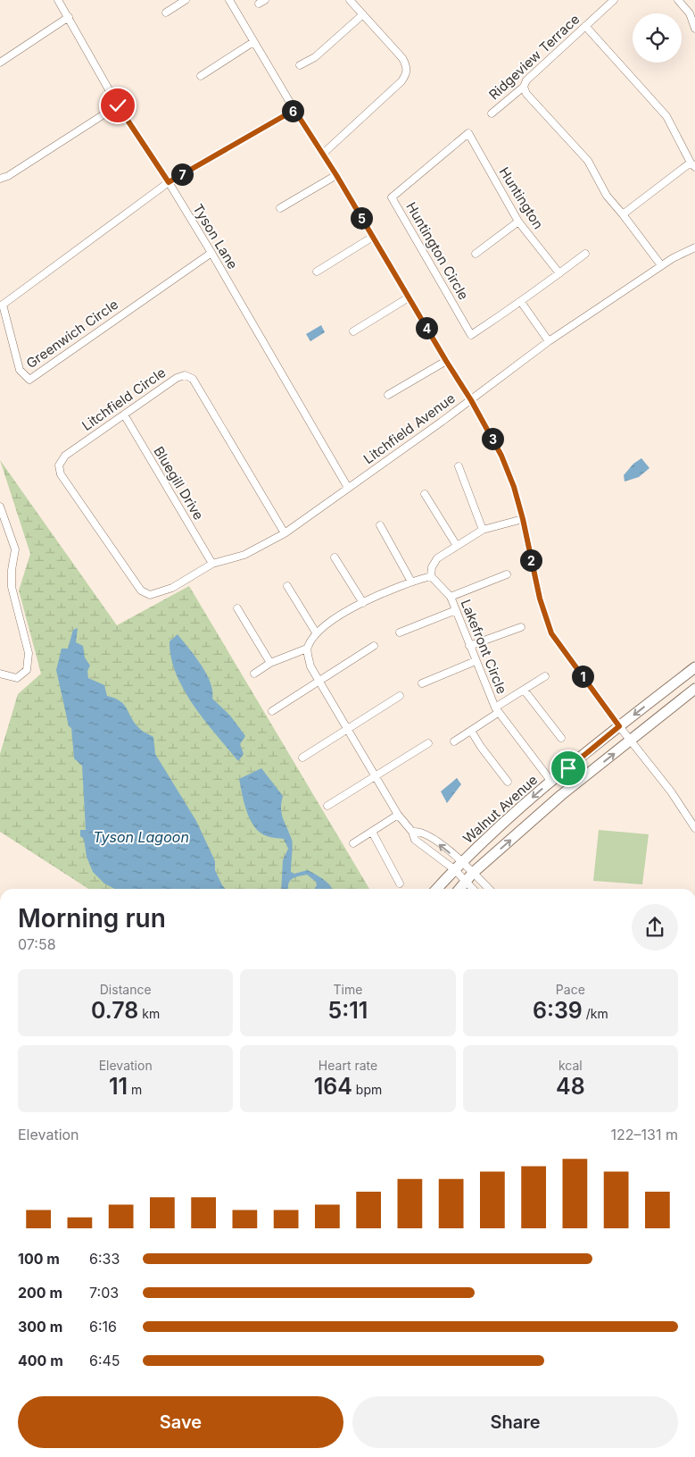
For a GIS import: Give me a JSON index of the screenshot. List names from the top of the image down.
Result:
{
  "streets": {
    "main road": ["Walnut Avenue"],
    "street": [
      "Ridgeview Terrace",
      "Huntington",
      "Tyson Lane",
      "Huntington Circle",
      "Greenwich Circle",
      "Litchfield Circle",
      "Litchfield Avenue",
      "Bluegill Drive",
      "Lakefront Circle"
    ]
  },
  "crossings": [
    ["Huntington", "Huntington Circle"],
    ["Tyson Lane", "Greenwich Circle"],
    ["Tyson Lane", "Litchfield Avenue"],
    ["Litchfield Circle", "Litchfield Avenue"],
    ["Litchfield Circle", "Bluegill Drive"],
    ["Litchfield Avenue", "Bluegill Drive"],
    ["Lakefront Circle", "Walnut Avenue"]
  ],
  "water": ["Tyson Lagoon"],
  "page": {
    "pins": [
      "6",
      "7",
      "5",
      "4",
      "3",
      "2",
      "1"
    ],
    "heading": ["Morning run", "07:58"],
    "stats": [
      ["Distance", "0.78 km"],
      ["Time", "5:11"],
      ["Pace", "6:39 /km"],
      ["Elevation", "11 m"],
      ["Heart rate", "164 bpm"],
      ["kcal", "48"]
    ],
    "chart": ["Elevation", "122–131 m"],
    "list": [
      {
        "name": "100 m",
        "note": "6:33"
      },
      {
        "name": "200 m",
        "note": "7:03"
      },
      {
        "name": "300 m",
        "note": "6:16"
      },
      {
        "name": "400 m",
        "note": "6:45"
      }
    ],
    "buttons": ["Save", "Share"]
  }
}
